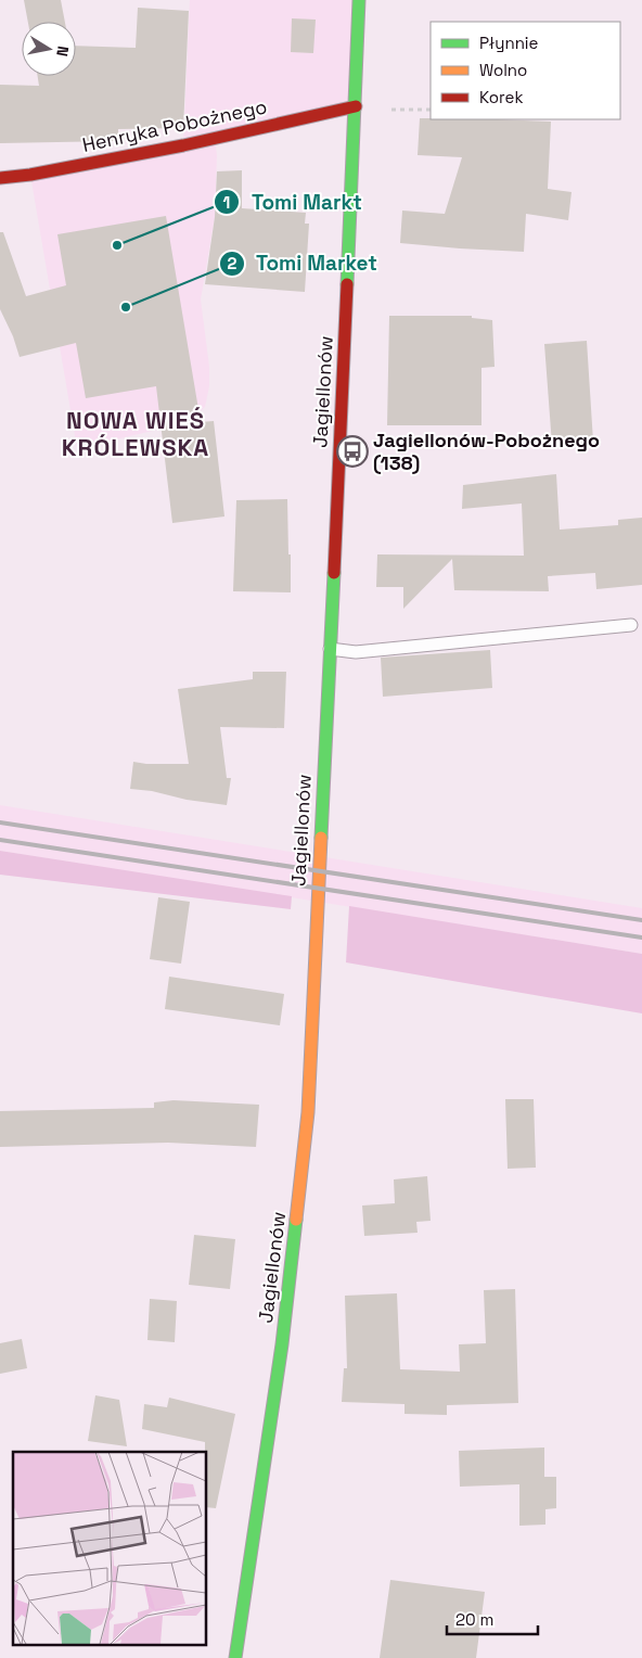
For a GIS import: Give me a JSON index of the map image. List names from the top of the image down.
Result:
{
  "streets": {
    "street": ["Henryka Pobożnego", "Jagiellonów"]
  },
  "crossings": [
    ["Henryka Pobożnego", "Jagiellonów"]
  ],
  "districts": ["NOWA WIEŚ KRÓLEWSKA"],
  "places": {
    "other": ["Tomi Markt", "Tomi Market"],
    "bus stop": ["Jagiellonów-Pobożnego (138)"]
  },
  "legend": ["Płynnie", "Wolno", "Korek"],
  "scale_bar": "20 m",
  "north": "right"
}
